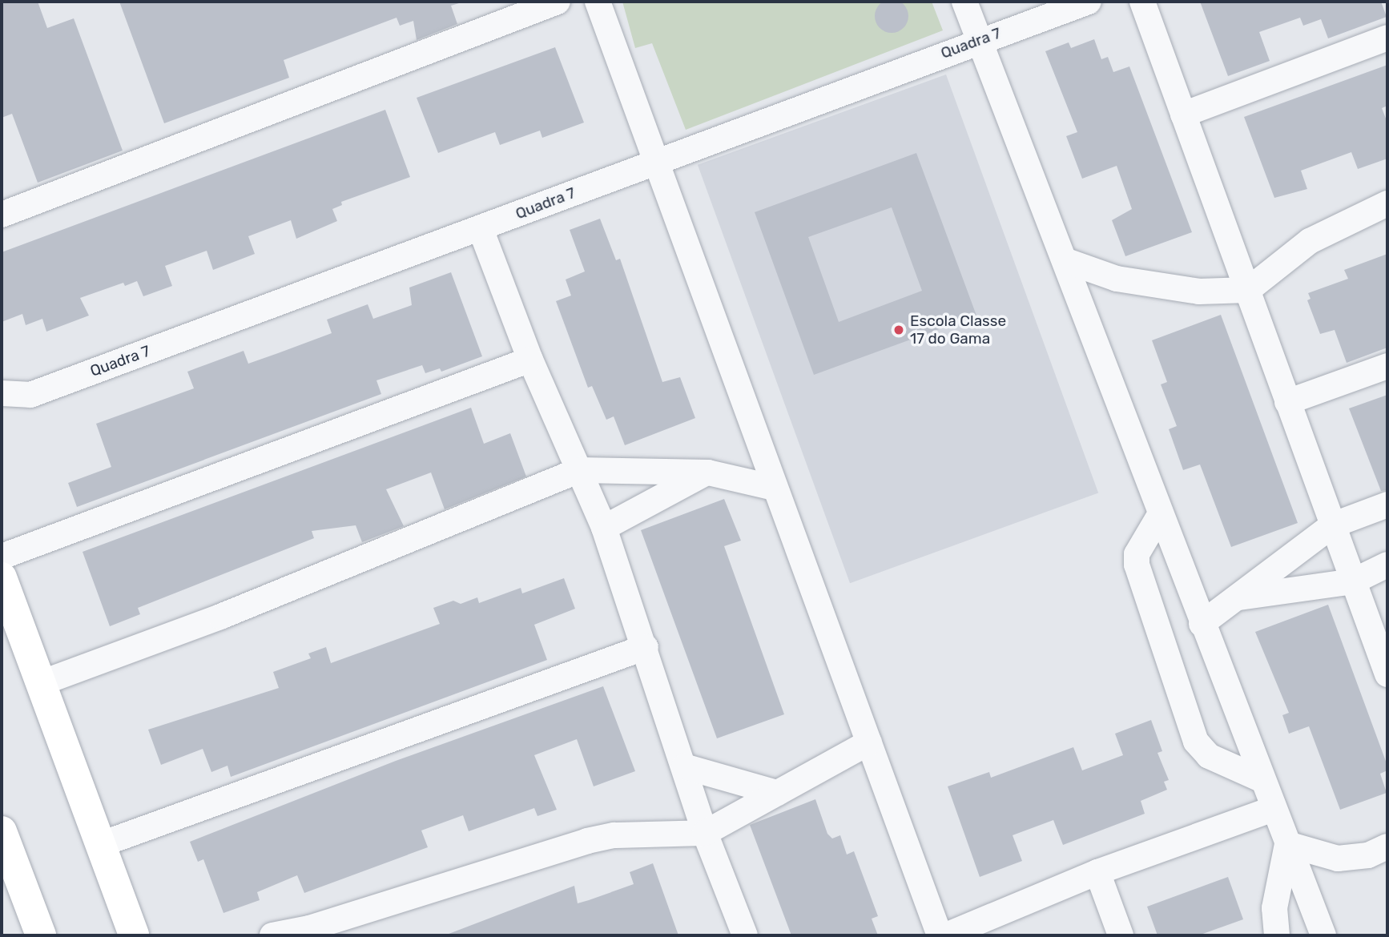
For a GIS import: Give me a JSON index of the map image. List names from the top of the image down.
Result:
{
  "streets": {
    "street": ["Quadra 7"]
  },
  "places": ["Escola Classe 17 do Gama"]
}
